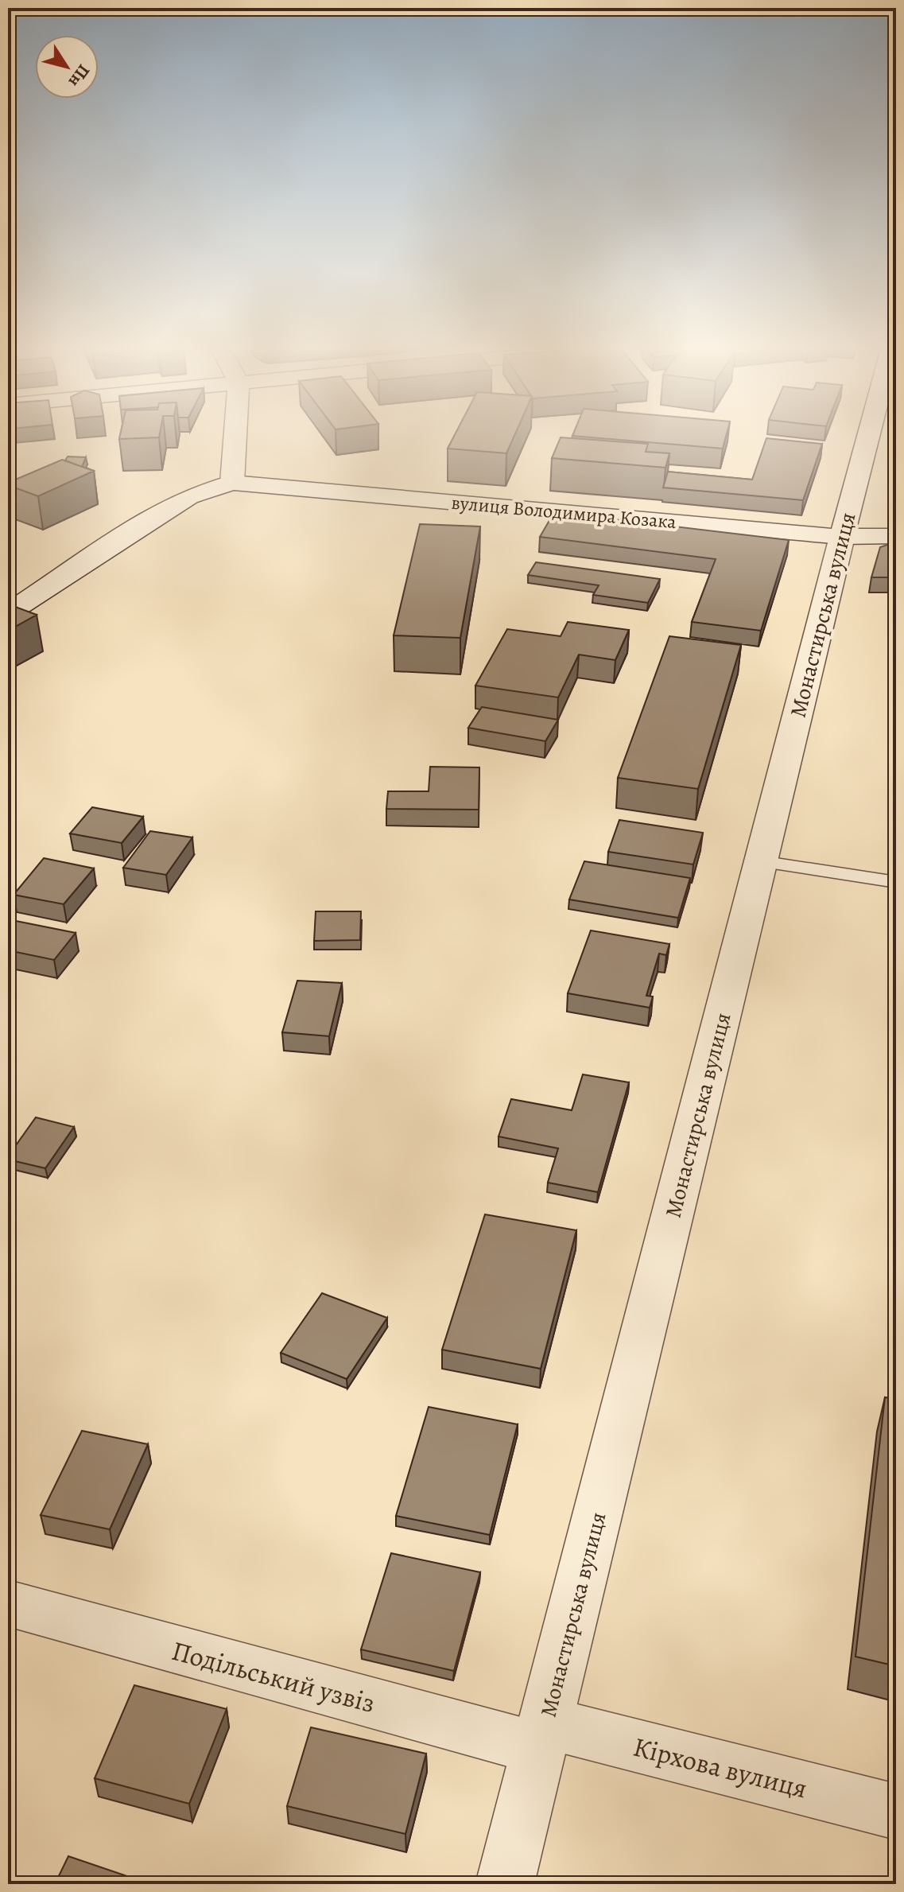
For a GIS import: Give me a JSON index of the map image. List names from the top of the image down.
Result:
{
  "streets": {
    "street": [
      "вулиця Володимира Козака",
      "Монастирська вулиця",
      "Подільський узвіз",
      "Кірхова вулиця"
    ]
  },
  "crossings": [
    ["вулиця Володимира Козака", "Монастирська вулиця"],
    ["Монастирська вулиця", "Подільський узвіз"],
    ["Монастирська вулиця", "Кірхова вулиця"],
    ["Подільський узвіз", "Кірхова вулиця"]
  ],
  "north": "bottom right"
}
